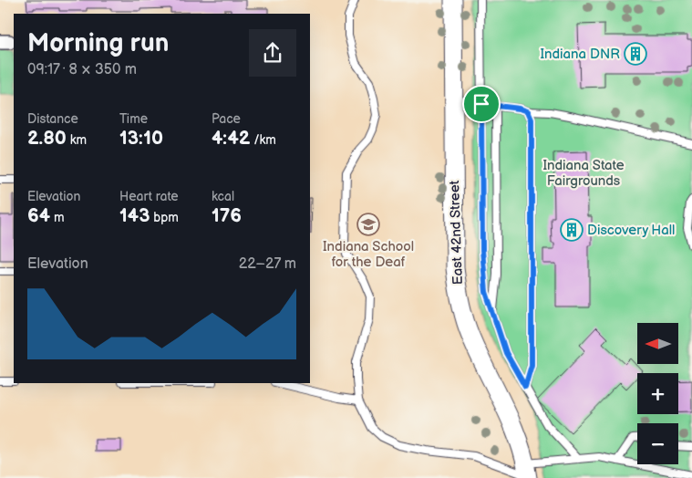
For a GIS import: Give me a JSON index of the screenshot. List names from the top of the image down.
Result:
{
  "streets": {
    "street": ["East 42nd Street"]
  },
  "parks": ["Indiana State Fairgrounds"],
  "places": {
    "building": ["Indiana DNR", "Discovery Hall"],
    "school or university": ["Indiana School for the Deaf"]
  },
  "north": "left",
  "page": {
    "heading": ["Morning run", "09:17 · 8 × 350 m"],
    "stats": [
      ["Distance", "2.80 km"],
      ["Time", "13:10"],
      ["Pace", "4:42 /km"],
      ["Elevation", "64 m"],
      ["Heart rate", "143 bpm"],
      ["kcal", "176"]
    ],
    "chart": ["Elevation", "22–27 m"],
    "map_buttons": ["+", "−"]
  }
}
